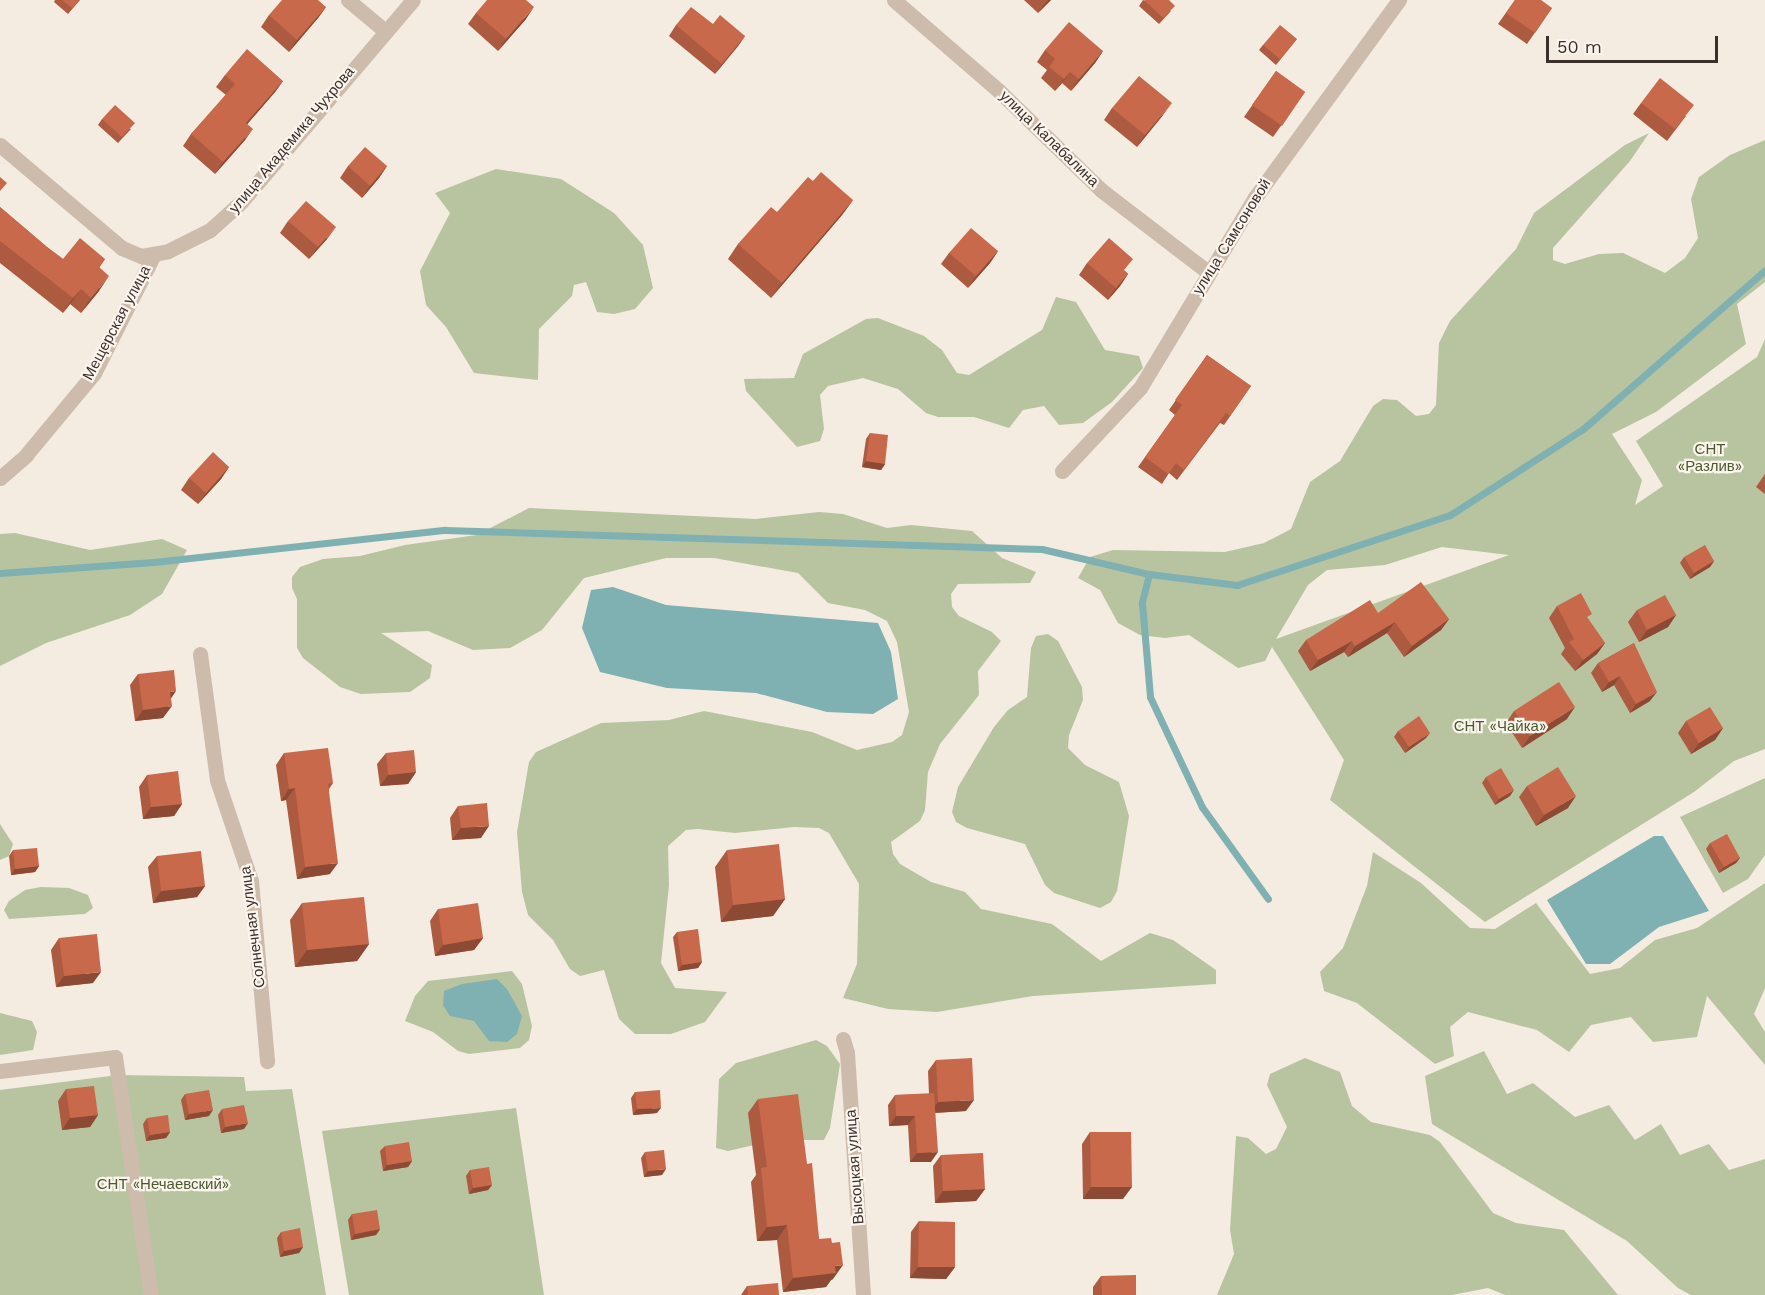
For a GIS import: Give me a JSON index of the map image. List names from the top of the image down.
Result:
{
  "streets": {
    "street": [
      "улица Калабалина",
      "улица Академика Чухрова",
      "улица Самсоновой",
      "Мещерская улица",
      "Солнечная улица",
      "Высоцкая улица"
    ]
  },
  "crossings": [
    ["улица Калабалина", "улица Самсоновой"],
    ["улица Академика Чухрова", "Мещерская улица"]
  ],
  "parks": ["СНТ «Разлив»", "СНТ «Чайка»", "СНТ «Нечаевский»"],
  "scale_bar": "50 m"
}
